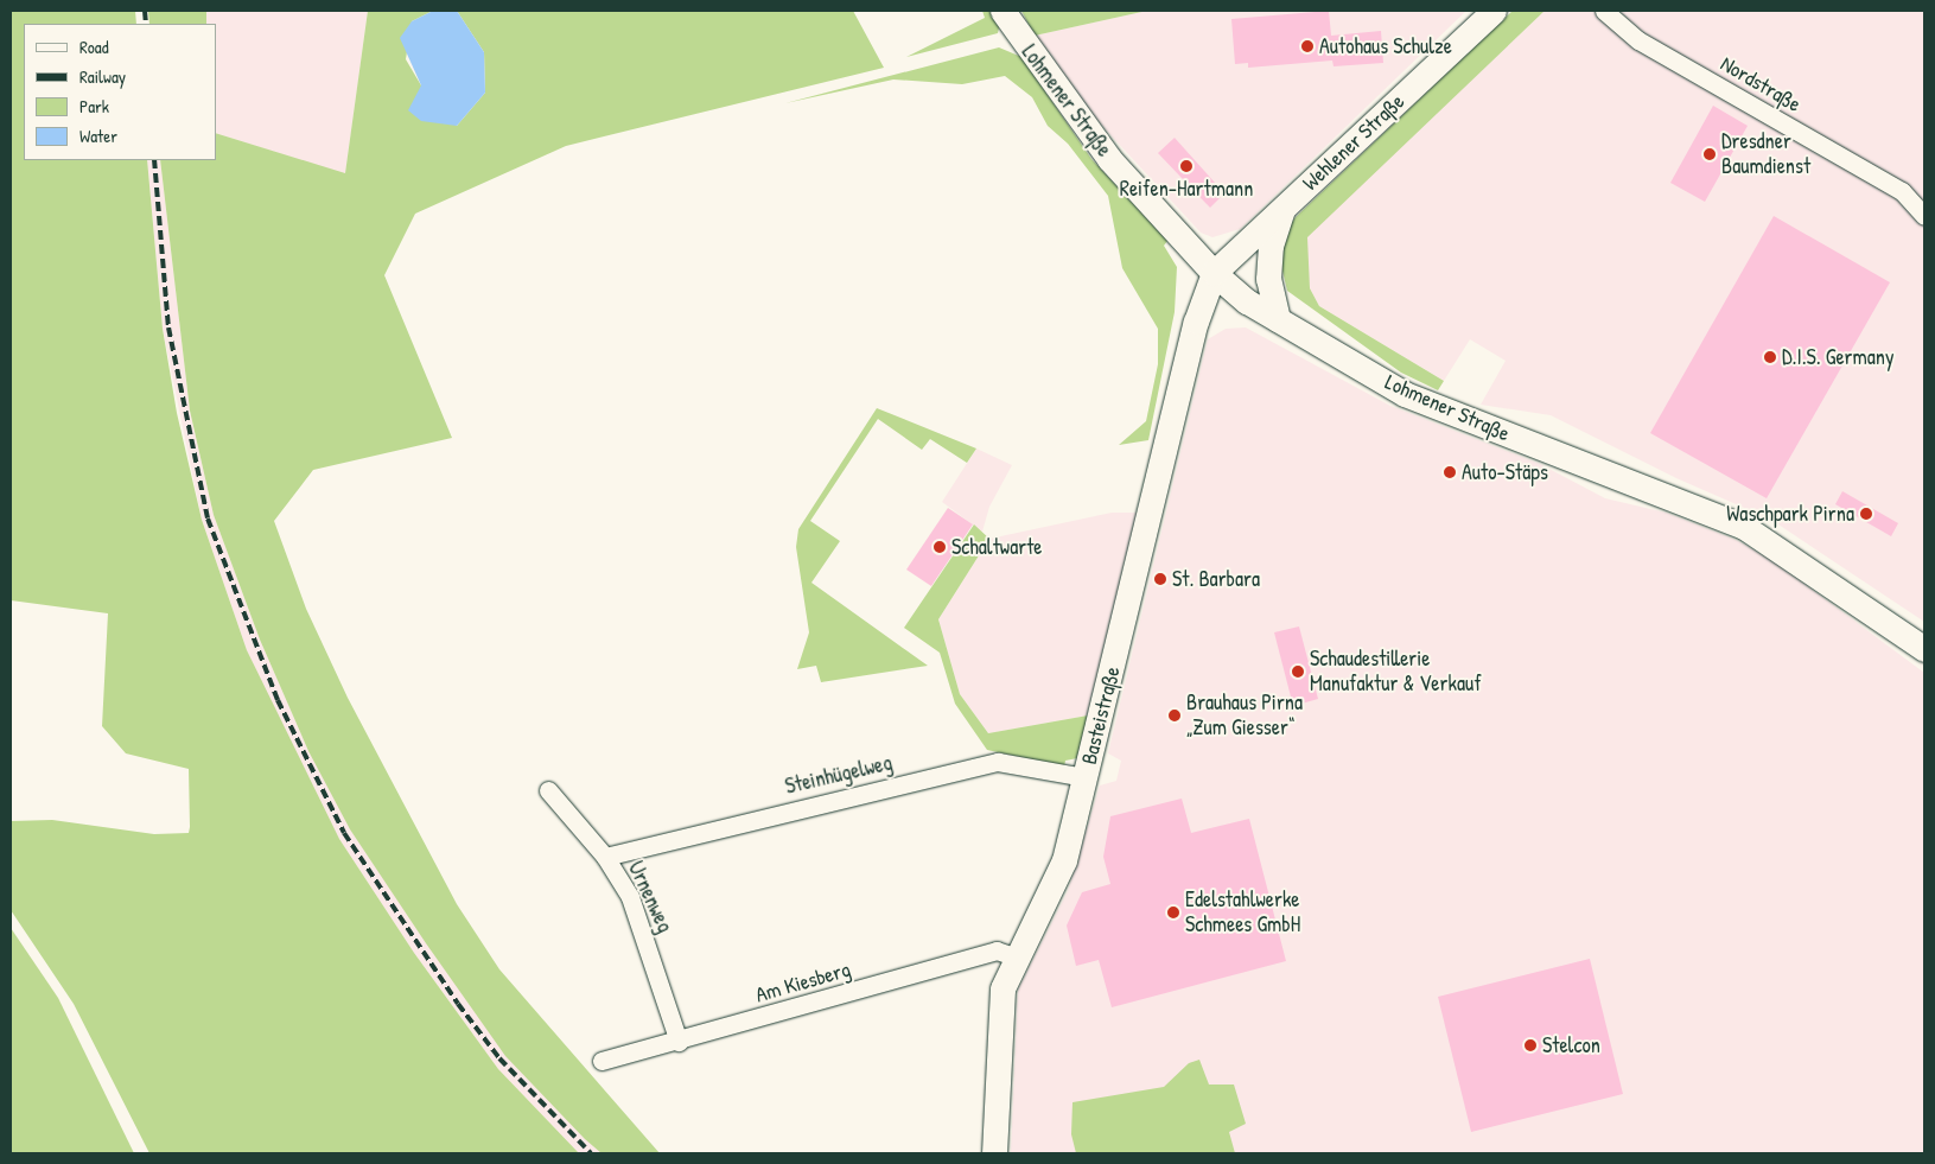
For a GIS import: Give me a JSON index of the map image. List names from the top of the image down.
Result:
{
  "streets": {
    "main road": ["Lohmener Straße", "Wehlener Straße", "Basteistraße"],
    "street": [
      "Nordstraße",
      "Steinhügelweg",
      "Urnenweg",
      "Am Kiesberg"
    ]
  },
  "crossings": [
    ["Lohmener Straße", "Wehlener Straße"],
    ["Lohmener Straße", "Basteistraße"],
    ["Wehlener Straße", "Basteistraße"],
    ["Basteistraße", "Steinhügelweg"],
    ["Basteistraße", "Am Kiesberg"],
    ["Steinhügelweg", "Urnenweg"],
    ["Urnenweg", "Am Kiesberg"]
  ],
  "places": [
    "Autohaus Schulze",
    "Dresdner Baumdienst",
    "Reifen-Hartmann",
    "D.I.S. Germany",
    "Auto-Stäps",
    "Waschpark Pirna",
    "Schaltwarte",
    "St. Barbara",
    "Schaudestillerie Manufaktur & Verkauf",
    "Brauhaus Pirna „Zum Giesser“",
    "Edelstahlwerke Schmees GmbH",
    "Stelcon"
  ],
  "legend": [
    "Road",
    "Railway",
    "Park",
    "Water"
  ]
}
